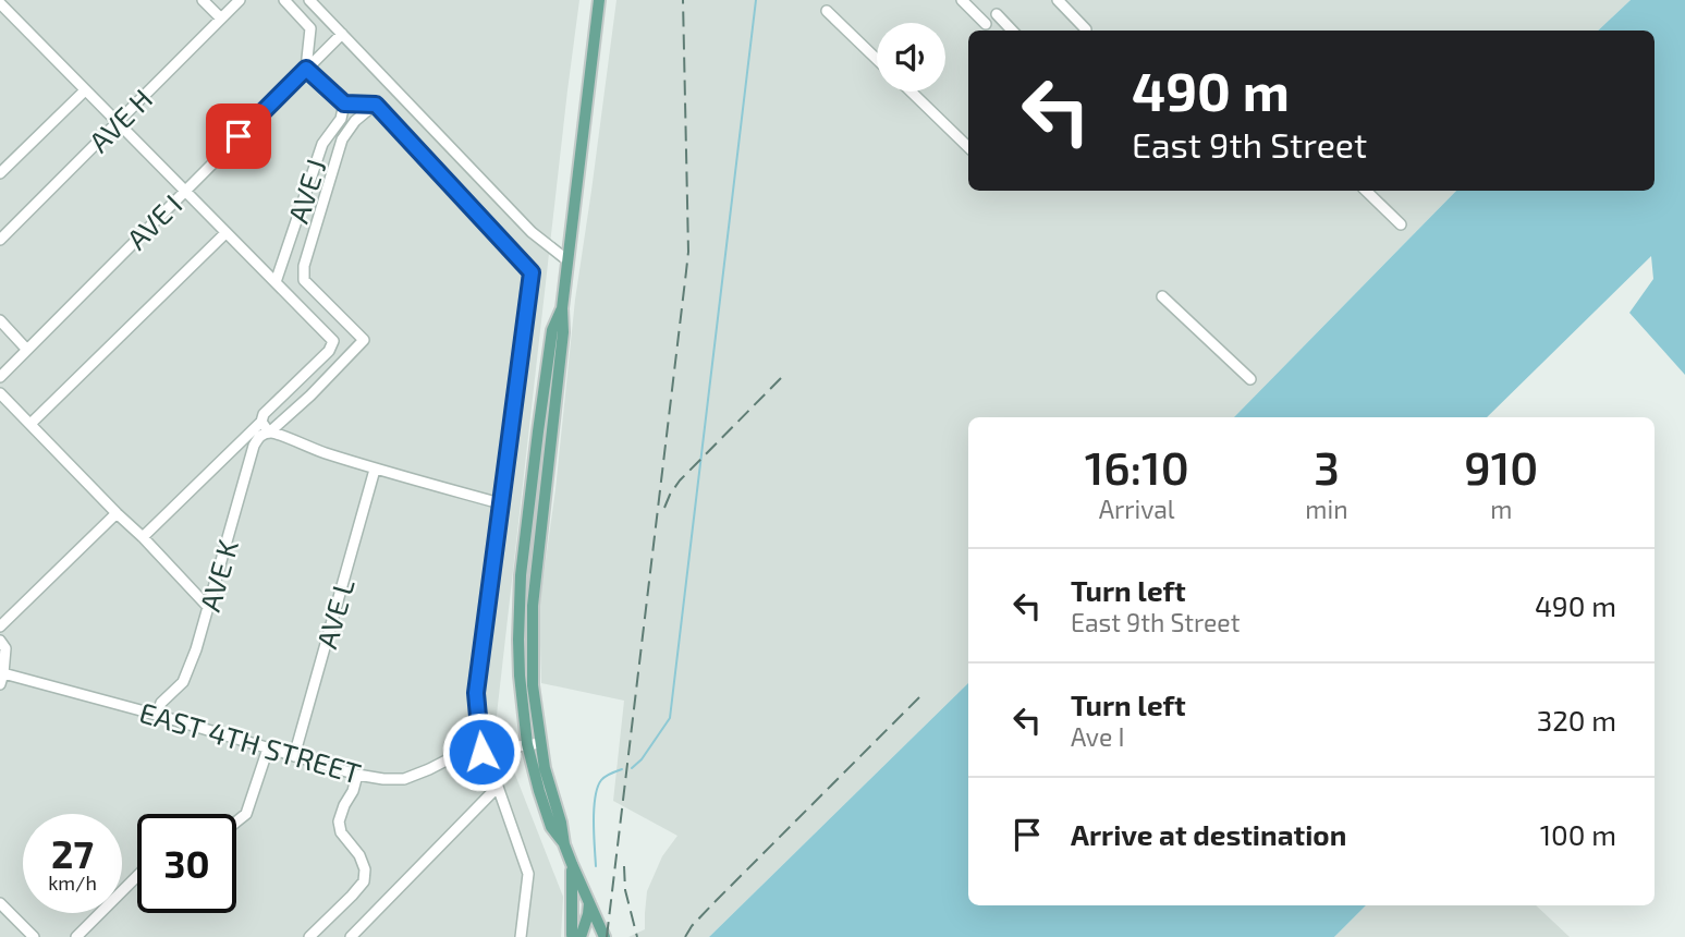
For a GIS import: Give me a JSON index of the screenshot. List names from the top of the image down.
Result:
{
  "streets": {
    "street": [
      "AVE H",
      "AVE J",
      "AVE I",
      "AVE K",
      "AVE L",
      "EAST 4TH STREET"
    ]
  },
  "crossings": [
    ["AVE K", "EAST 4TH STREET"],
    ["AVE L", "EAST 4TH STREET"]
  ],
  "page": {
    "turn": ["490 m", "East 9th Street"],
    "eta": [
      "16:10",
      "Arrival",
      "3",
      "min",
      "910",
      "m"
    ],
    "list": [
      {
        "name": "Turn left",
        "note": "East 9th Street",
        "value": "490 m"
      },
      {
        "name": "Turn left",
        "note": "Ave I",
        "value": "320 m"
      },
      {
        "name": "Arrive at destination",
        "value": "100 m"
      }
    ],
    "speed": "27 km/h",
    "limit": "30"
  }
}
